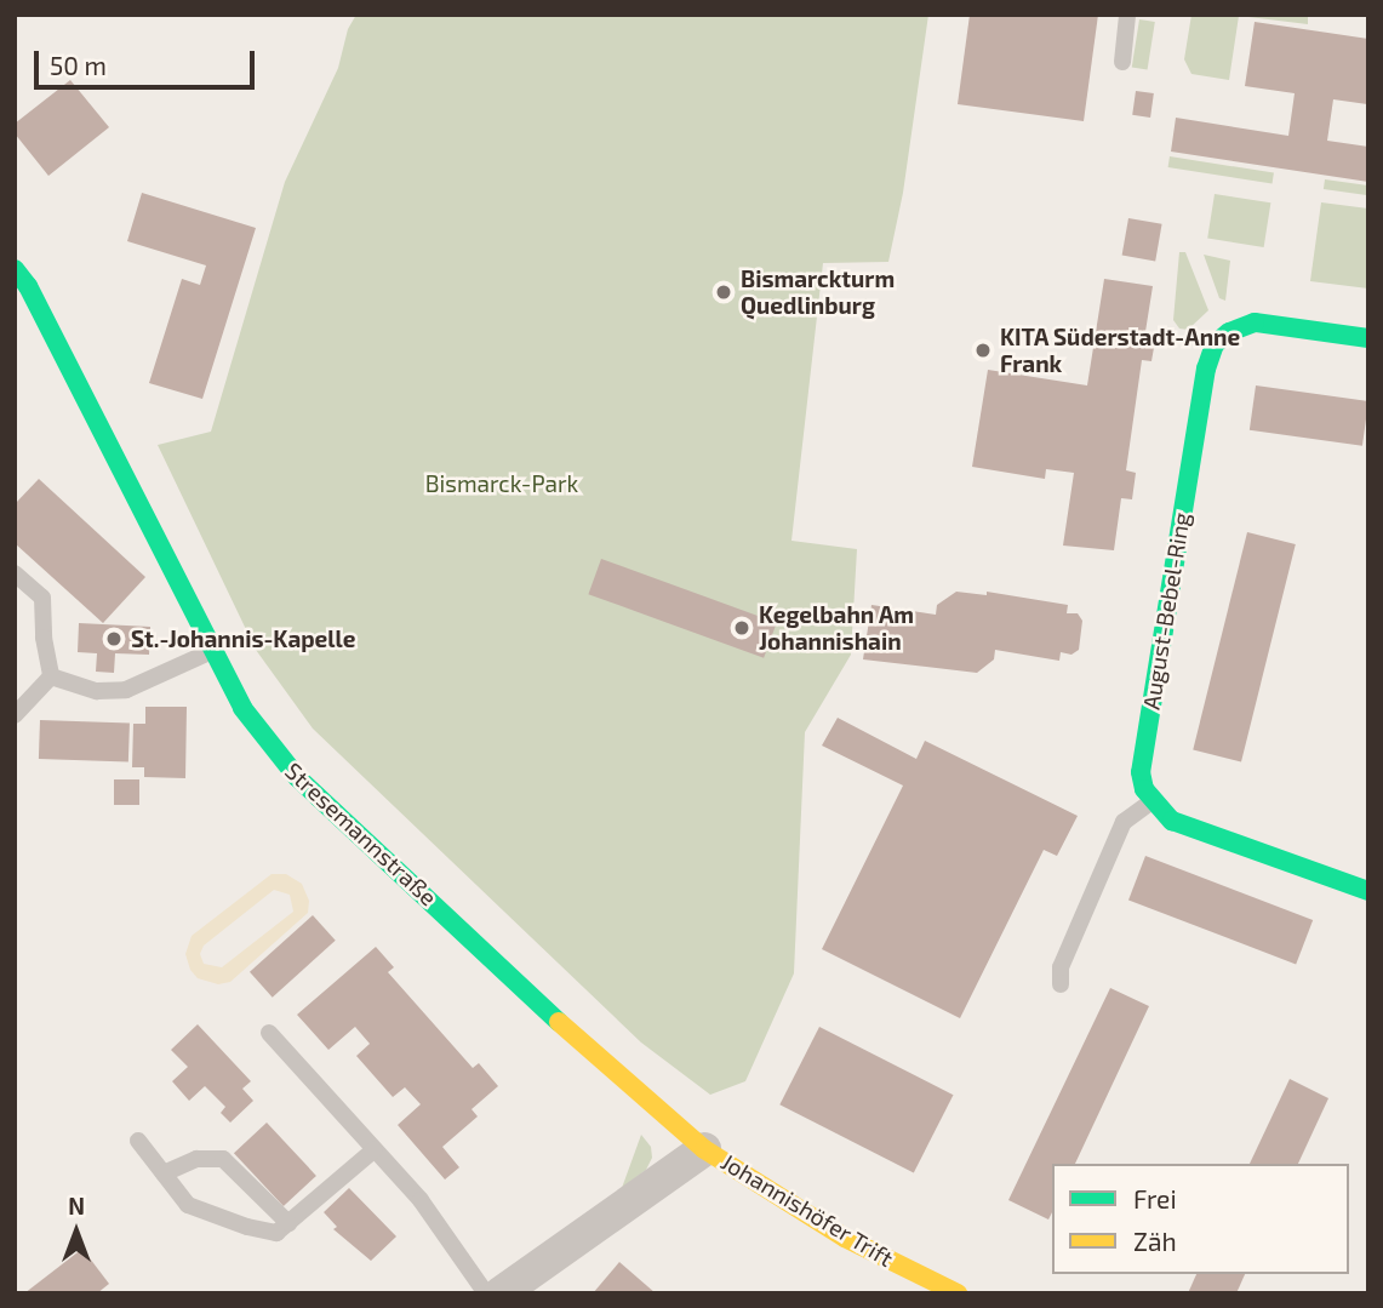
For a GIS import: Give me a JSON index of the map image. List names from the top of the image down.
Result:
{
  "streets": {
    "street": ["August-Bebel-Ring", "Stresemannstraße", "Johannishöfer Trift"]
  },
  "crossings": [
    ["Stresemannstraße", "Johannishöfer Trift"]
  ],
  "parks": ["Bismarck-Park"],
  "places": [
    "Bismarckturm Quedlinburg",
    "KITA Süderstadt-Anne Frank",
    "Kegelbahn Am Johannishain",
    "St.-Johannis-Kapelle"
  ],
  "legend": ["Frei", "Zäh"],
  "scale_bar": "50 m",
  "north": "top"
}
